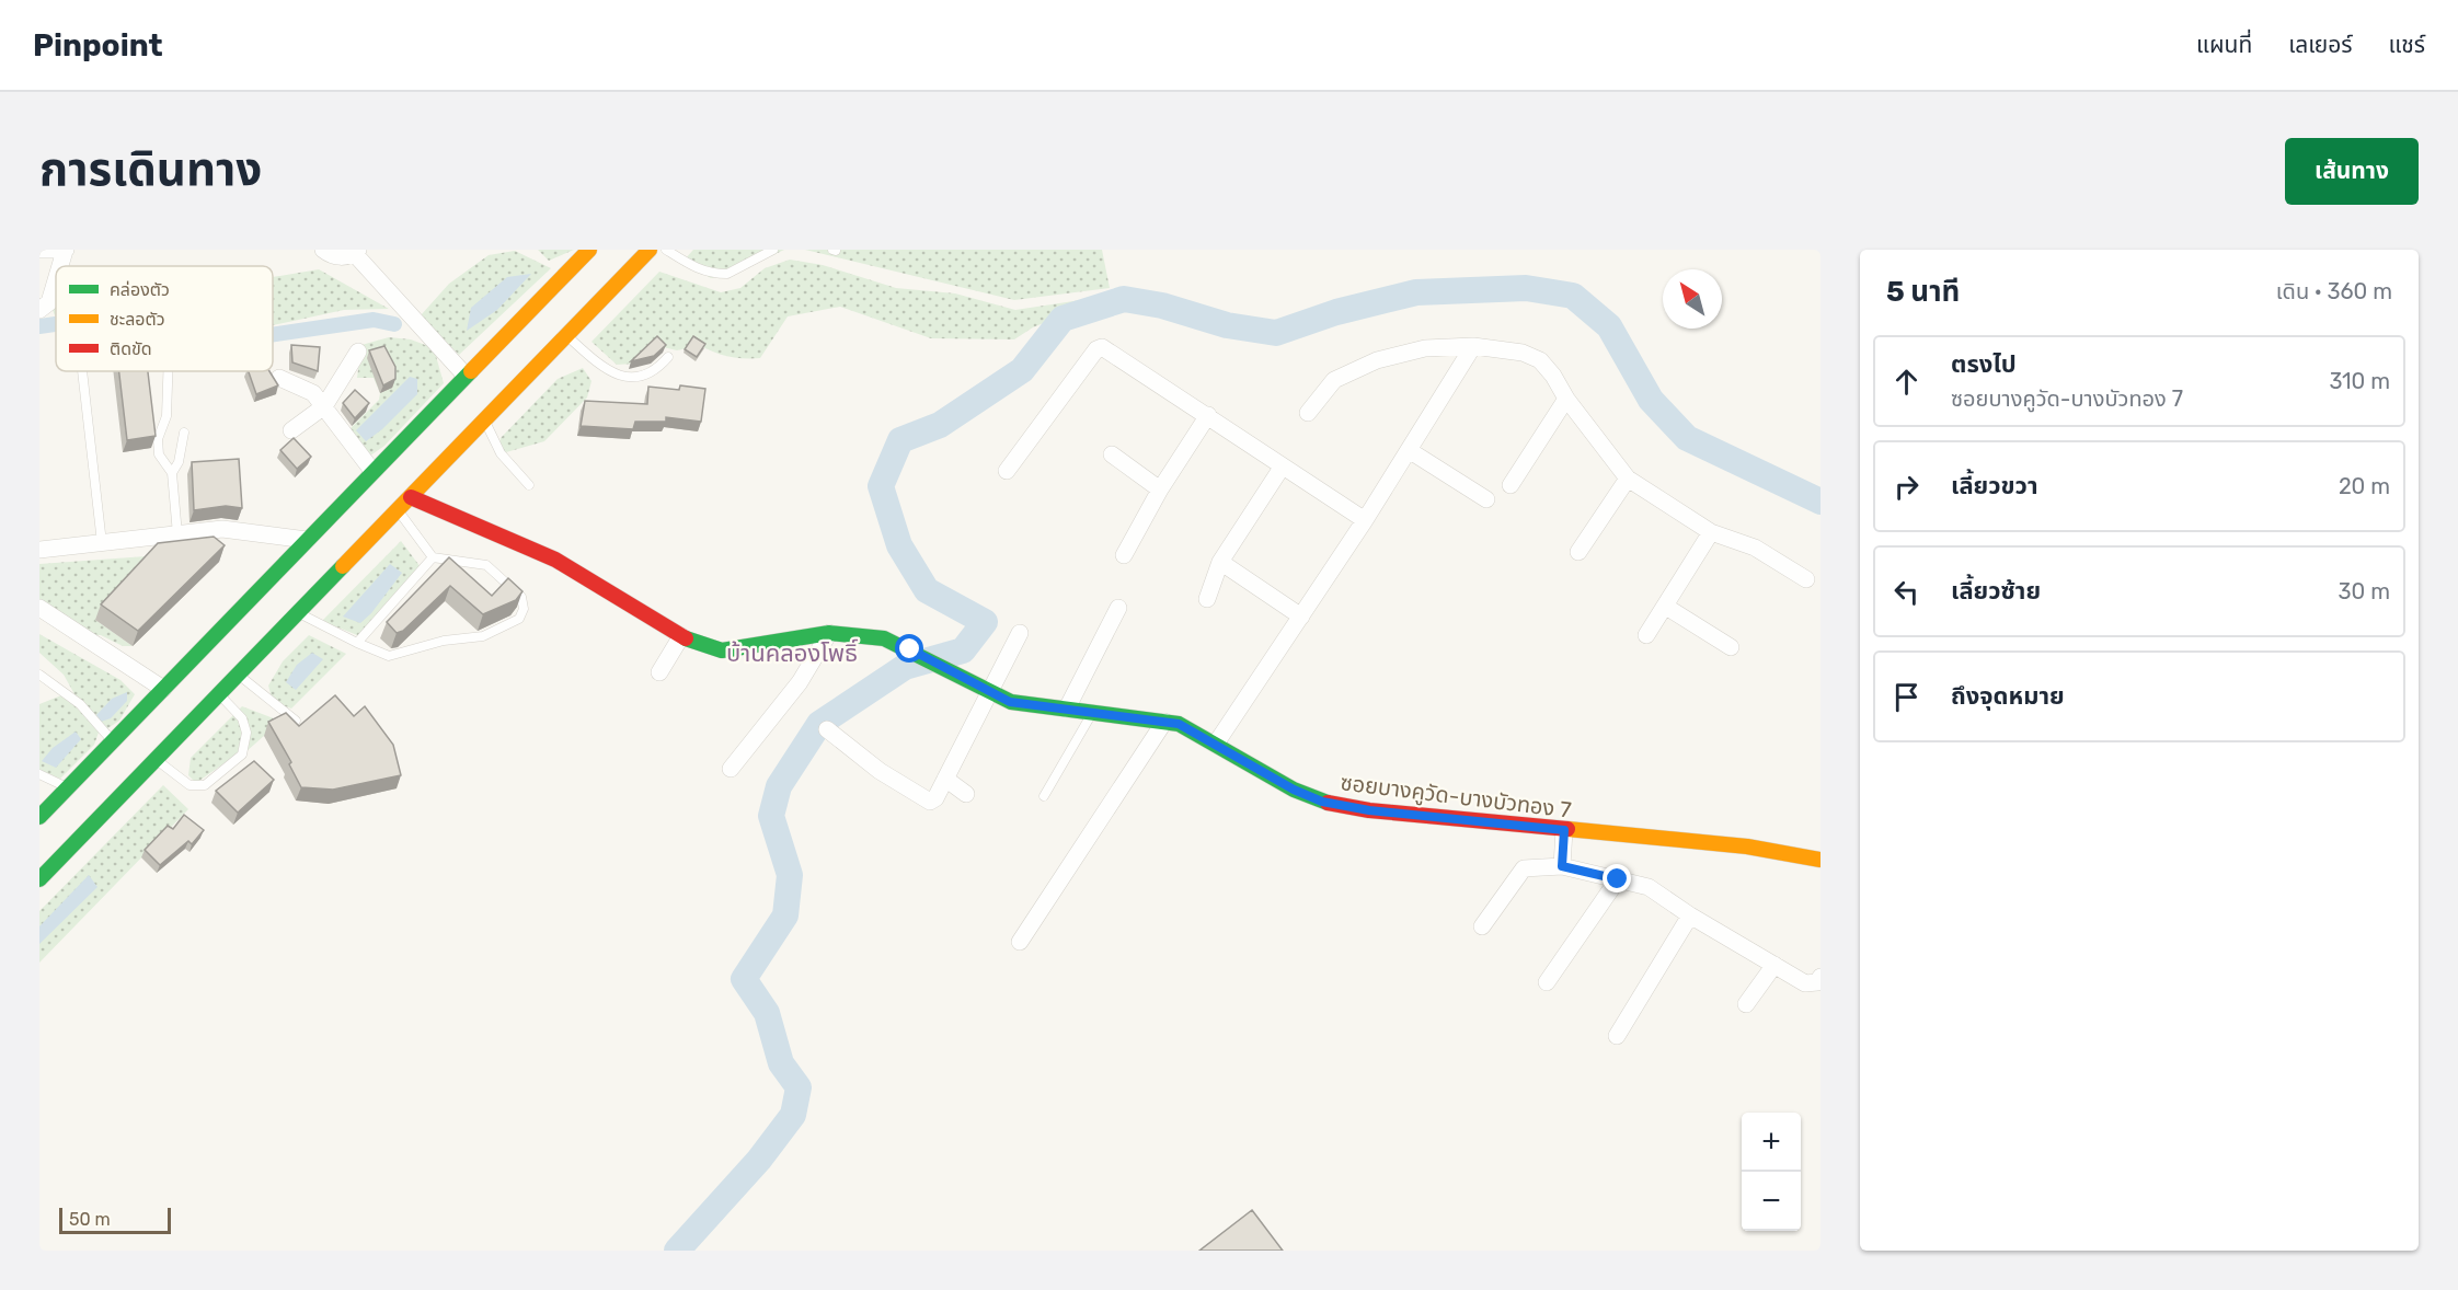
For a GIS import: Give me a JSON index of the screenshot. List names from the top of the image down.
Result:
{
  "streets": {
    "main road": ["ซอยบางคูวัด-บางบัวทอง 7"]
  },
  "districts": ["บ้านคลองโพธิ์"],
  "legend": ["คล่องตัว", "ชะลอตัว", "ติดขัด"],
  "scale_bar": "50 m",
  "north": "top left",
  "page": {
    "header": "Pinpoint",
    "nav": ["แผนที่", "เลเยอร์", "แชร์"],
    "title": "การเดินทาง",
    "buttons": "เส้นทาง",
    "heading": ["5 นาที", "เดิน · 360 m"],
    "list": [
      ["ตรงไป", "ซอยบางคูวัด-บางบัวทอง 7", "310 m"],
      ["เลี้ยวขวา", "20 m"],
      ["เลี้ยวซ้าย", "30 m"],
      "ถึงจุดหมาย"
    ],
    "map_buttons": ["+", "−"],
    "scale": "50 m"
  }
}
